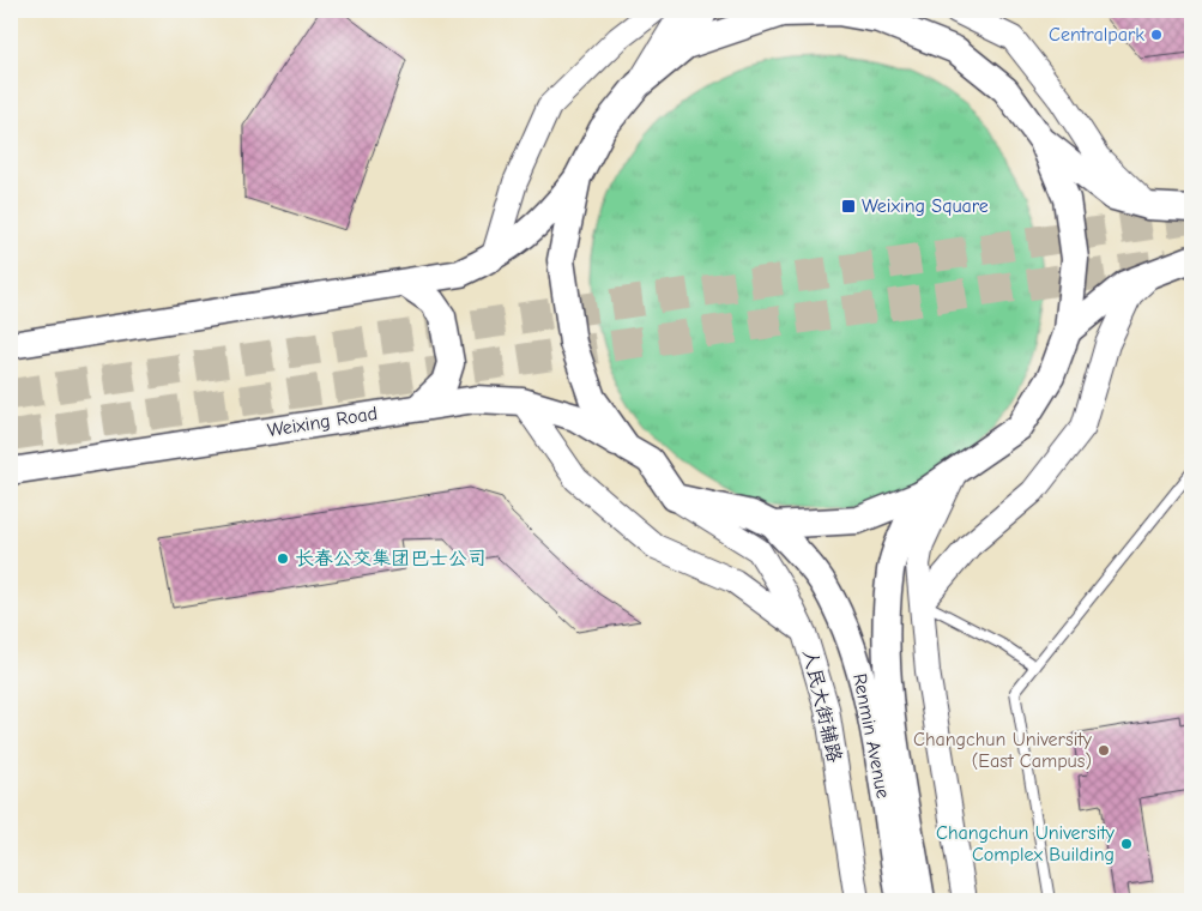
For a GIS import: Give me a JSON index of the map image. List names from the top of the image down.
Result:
{
  "streets": {
    "main road": ["Weixing Road", "人民大街辅路", "Renmin Avenue"]
  },
  "crossings": [
    ["Weixing Road", "人民大街辅路"]
  ],
  "places": {
    "other": [
      "Centralpark",
      "长春公交集团巴士公司",
      "Changchun University (East Campus)",
      "Changchun University Complex Building"
    ],
    "transit": ["Weixing Square"]
  }
}
